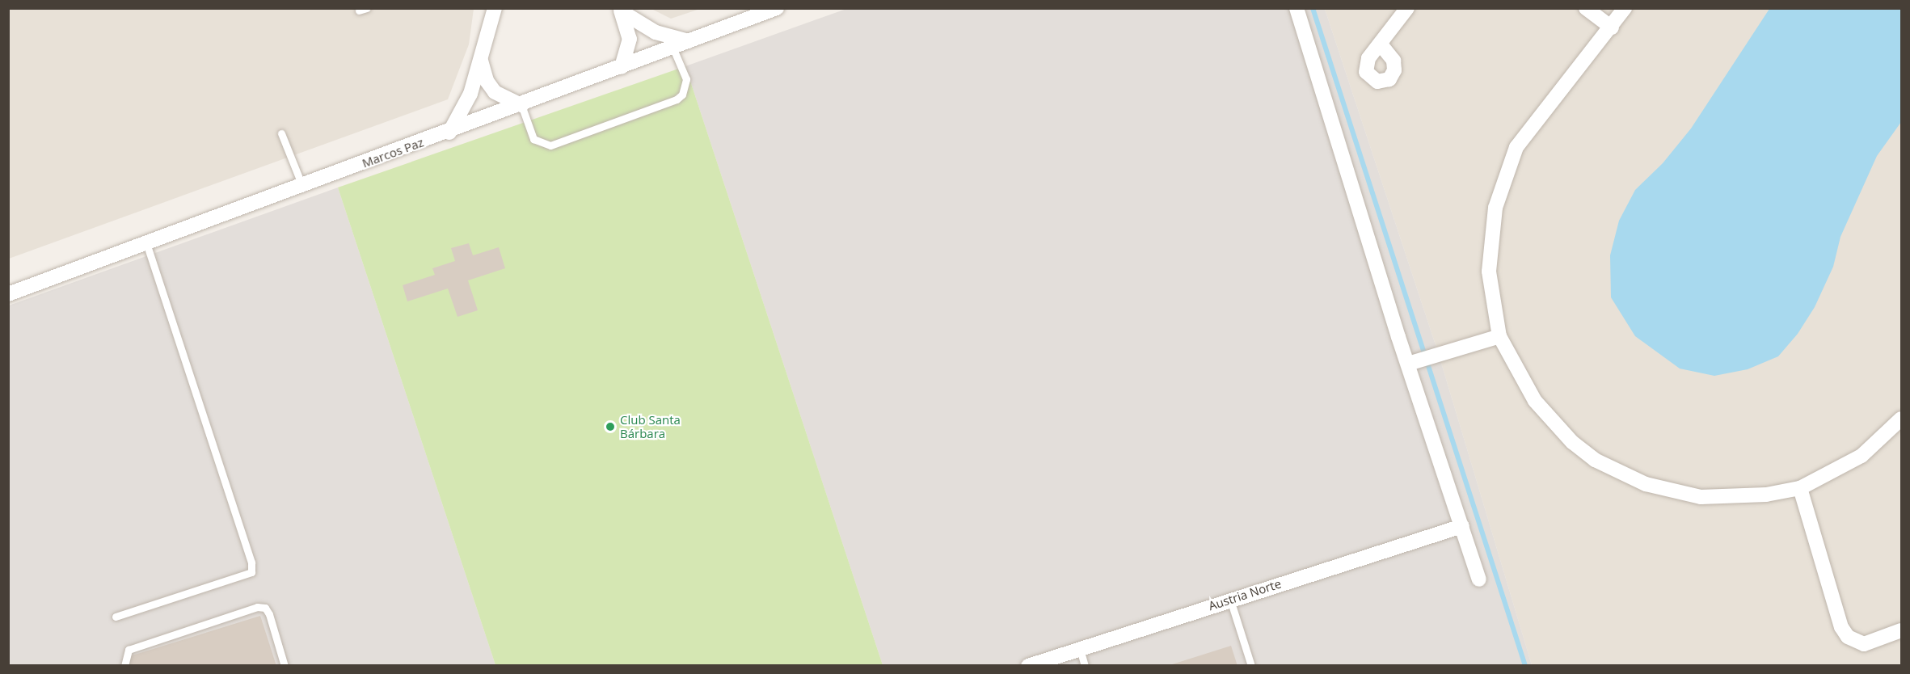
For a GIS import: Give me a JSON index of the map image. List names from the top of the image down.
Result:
{
  "streets": {
    "street": ["Marcos Paz", "Austria Norte"]
  },
  "places": ["Club Santa Bárbara"]
}
